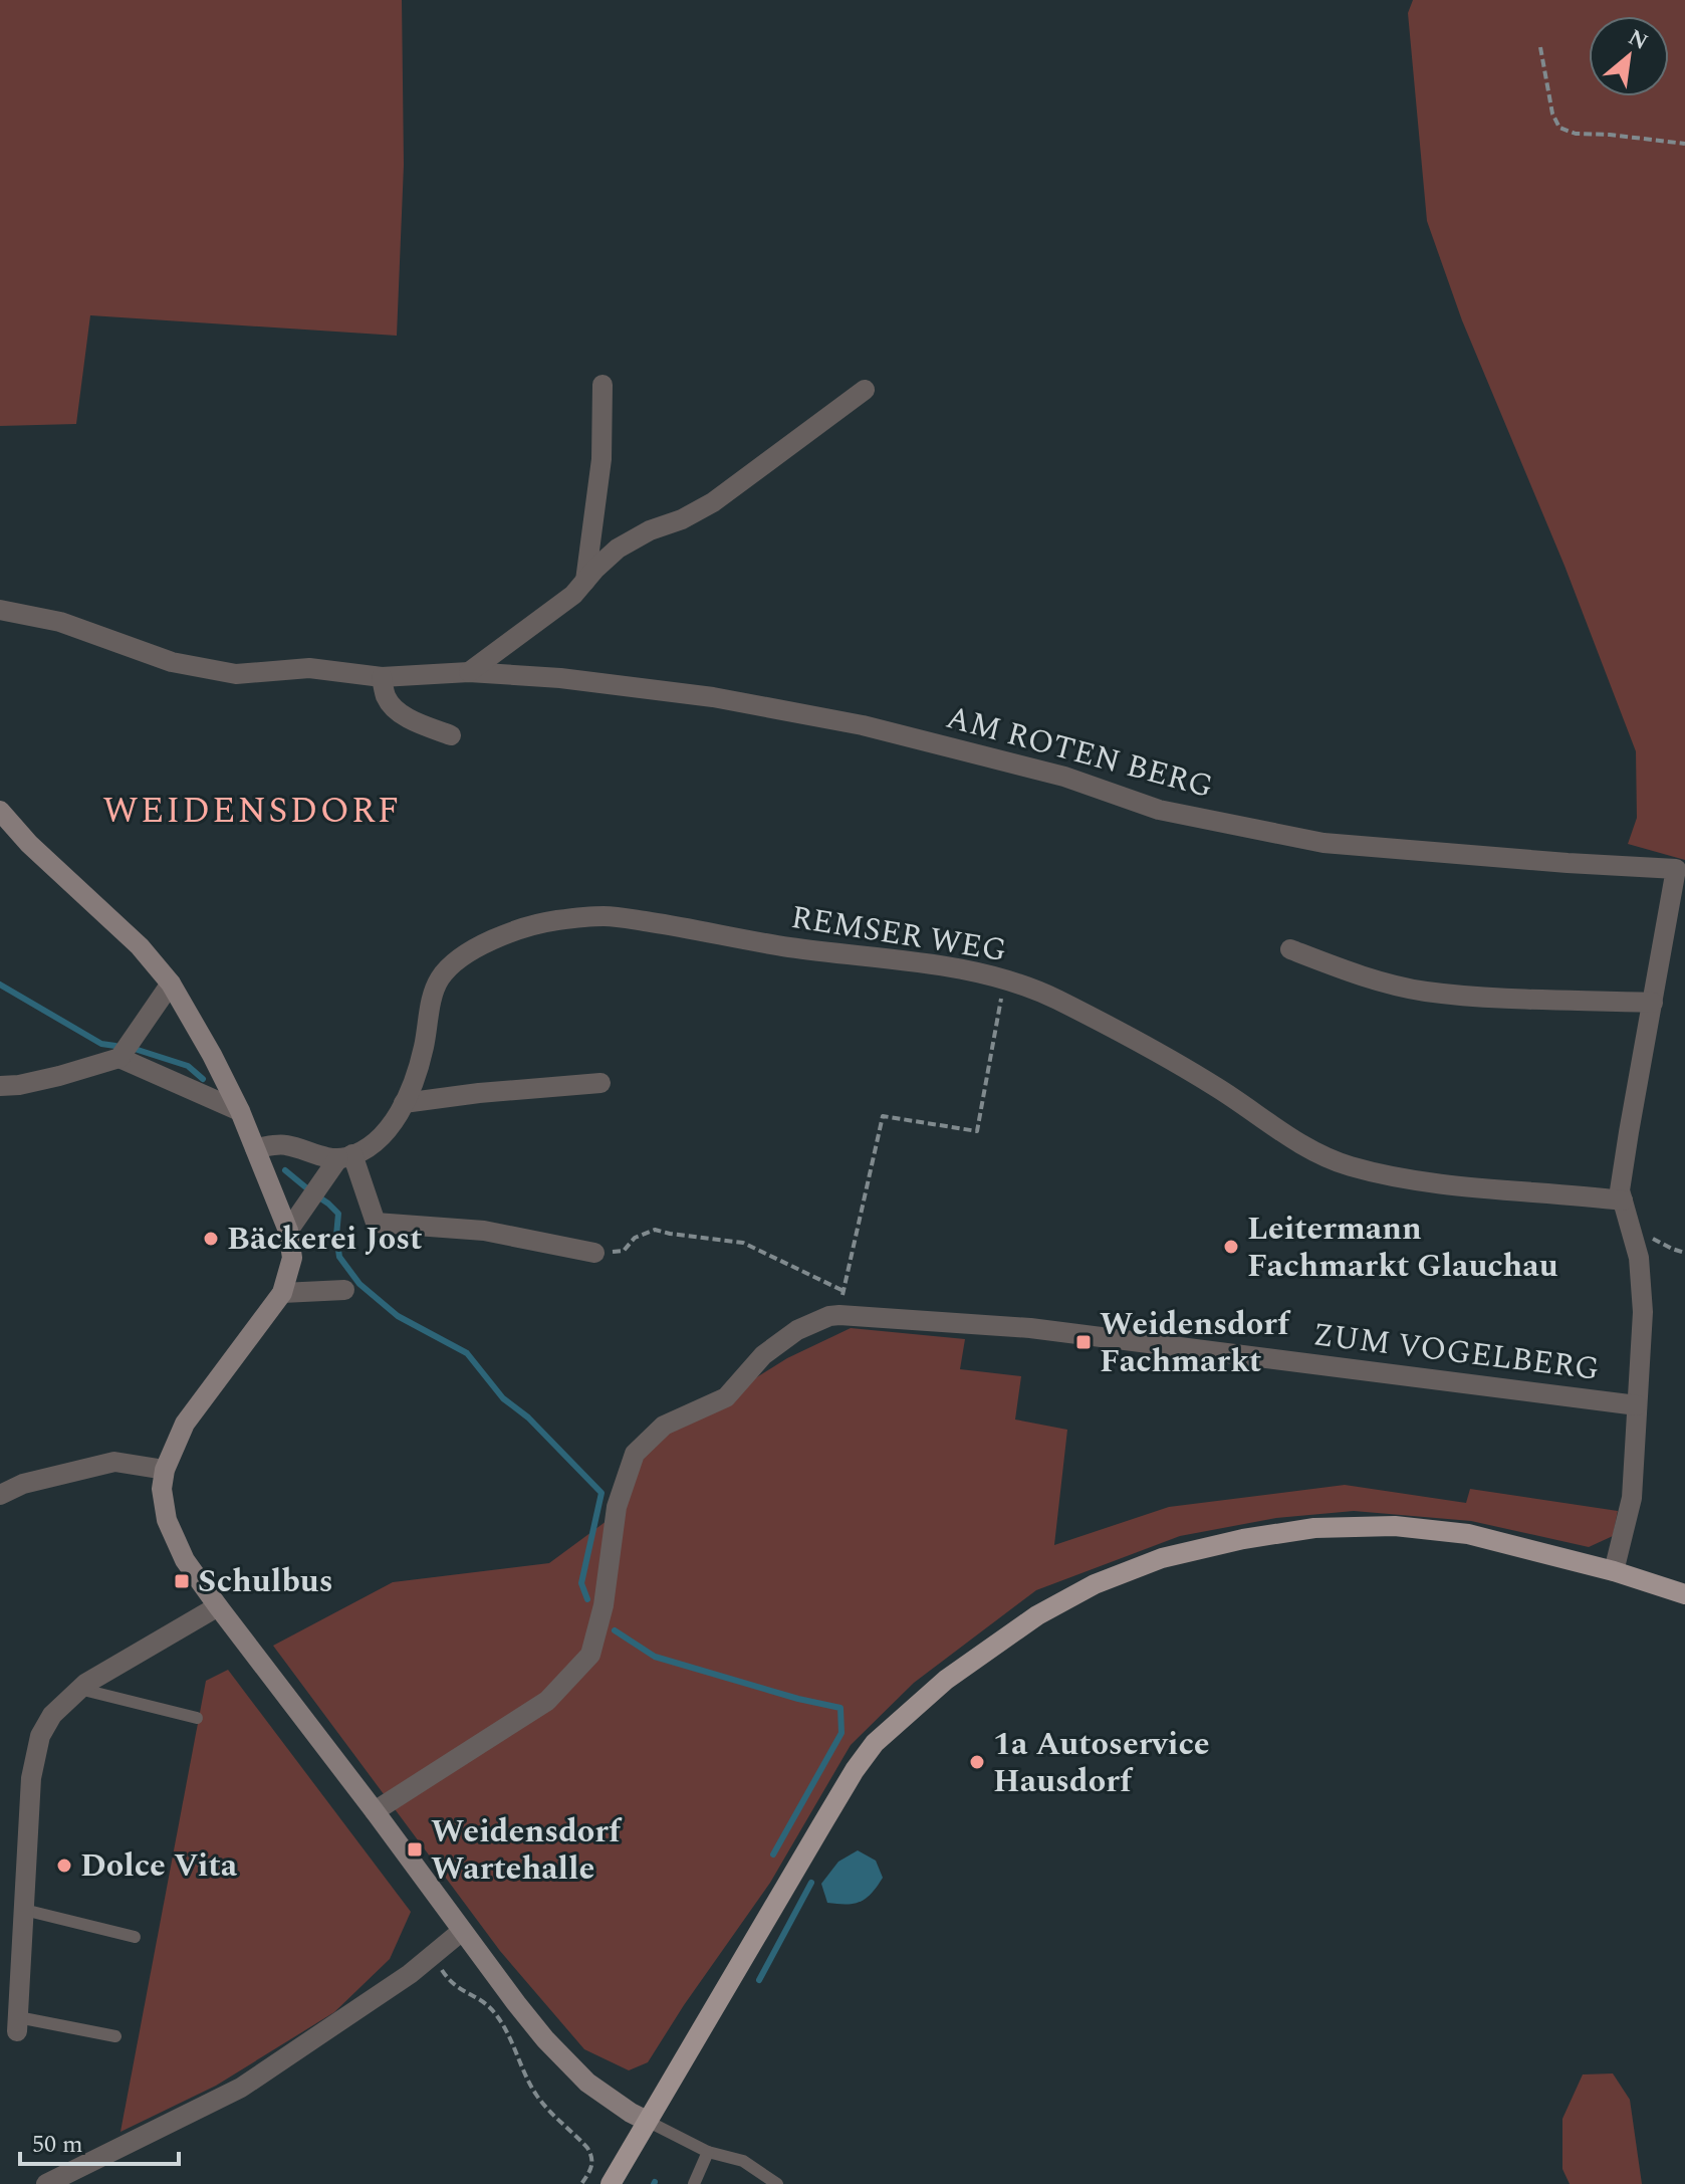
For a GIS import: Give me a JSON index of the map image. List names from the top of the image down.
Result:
{
  "streets": {
    "street": ["AM ROTEN BERG", "REMSER WEG", "ZUM VOGELBERG"]
  },
  "districts": ["WEIDENSDORF"],
  "places": {
    "other": [
      "Bäckerei Jost",
      "Leitermann Fachmarkt Glauchau",
      "1a Autoservice Hausdorf",
      "Dolce Vita"
    ],
    "transit": ["Weidensdorf Fachmarkt", "Schulbus", "Weidensdorf Wartehalle"]
  },
  "scale_bar": "50 m",
  "north": "top right"
}
